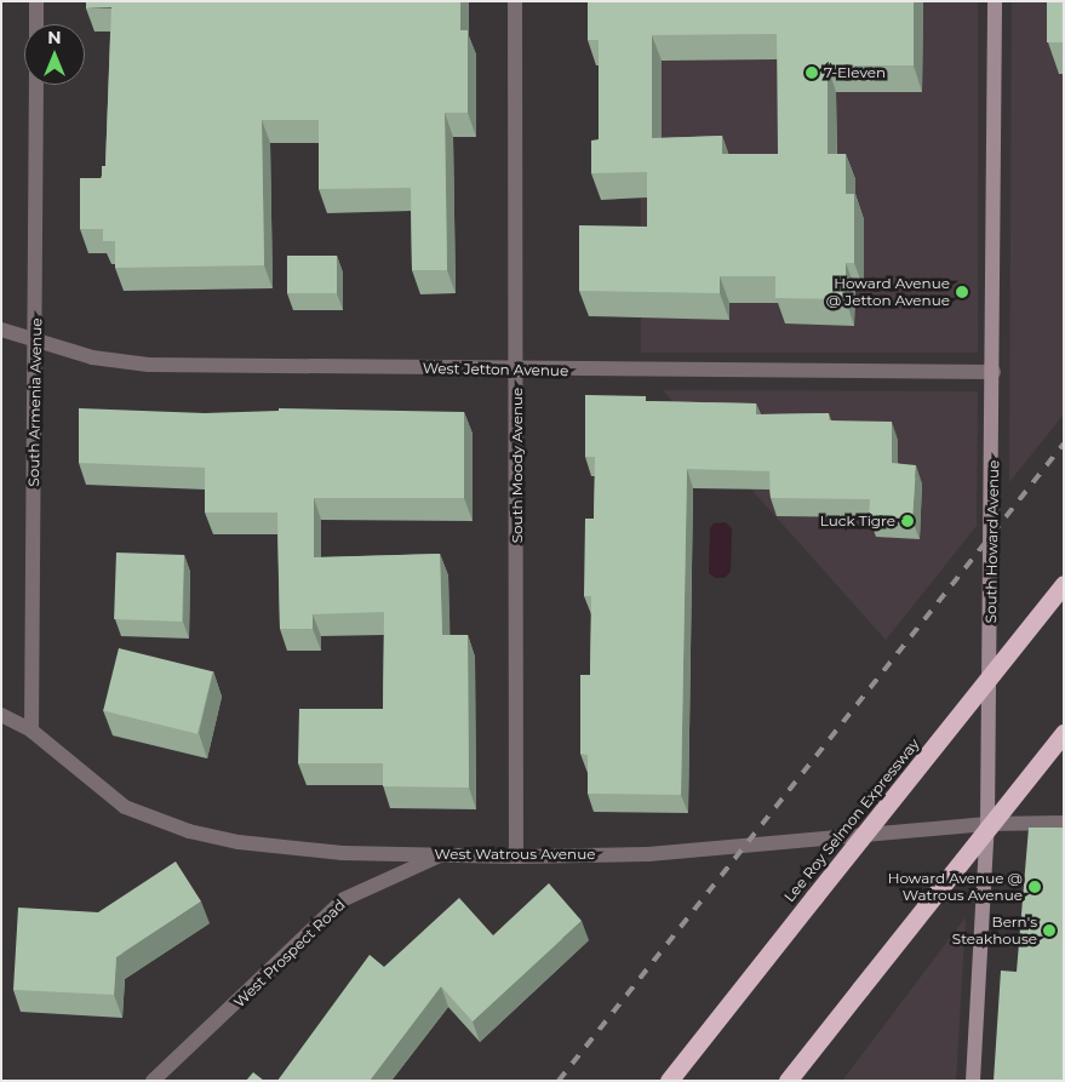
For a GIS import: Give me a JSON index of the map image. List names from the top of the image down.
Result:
{
  "streets": {
    "highway": ["Lee Roy Selmon Expressway"],
    "main road": ["South Howard Avenue"],
    "street": [
      "West Jetton Avenue",
      "South Armenia Avenue",
      "South Moody Avenue",
      "West Watrous Avenue",
      "West Prospect Road"
    ]
  },
  "crossings": [
    ["West Jetton Avenue", "South Armenia Avenue"],
    ["West Jetton Avenue", "South Moody Avenue"],
    ["West Jetton Avenue", "South Howard Avenue"],
    ["South Armenia Avenue", "West Watrous Avenue"],
    ["South Moody Avenue", "West Watrous Avenue"],
    ["South Howard Avenue", "West Watrous Avenue"],
    ["West Watrous Avenue", "West Prospect Road"]
  ],
  "places": [
    "7-Eleven",
    "Howard Avenue @ Jetton Avenue",
    "Luck Tigre",
    "Howard Avenue @ Watrous Avenue",
    "Bern's Steakhouse"
  ],
  "north": "top"
}
